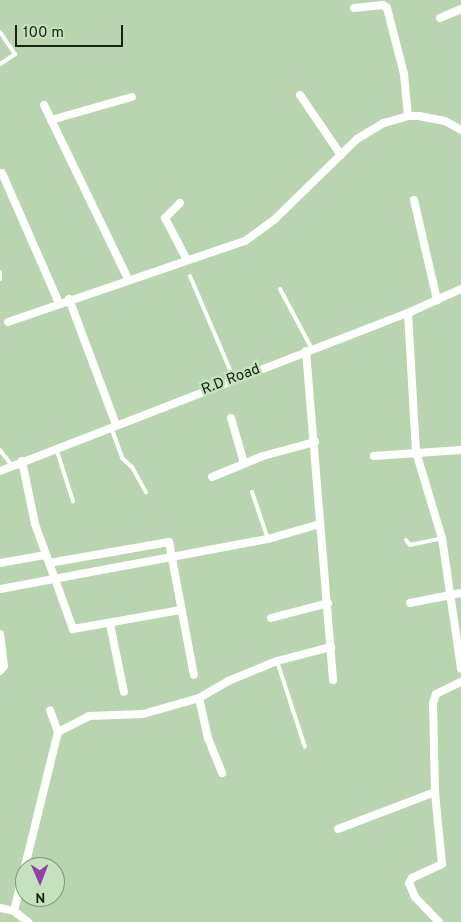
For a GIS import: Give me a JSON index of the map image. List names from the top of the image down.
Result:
{
  "streets": {
    "street": ["R.D Road"]
  },
  "scale_bar": "100 m",
  "north": "bottom"
}
